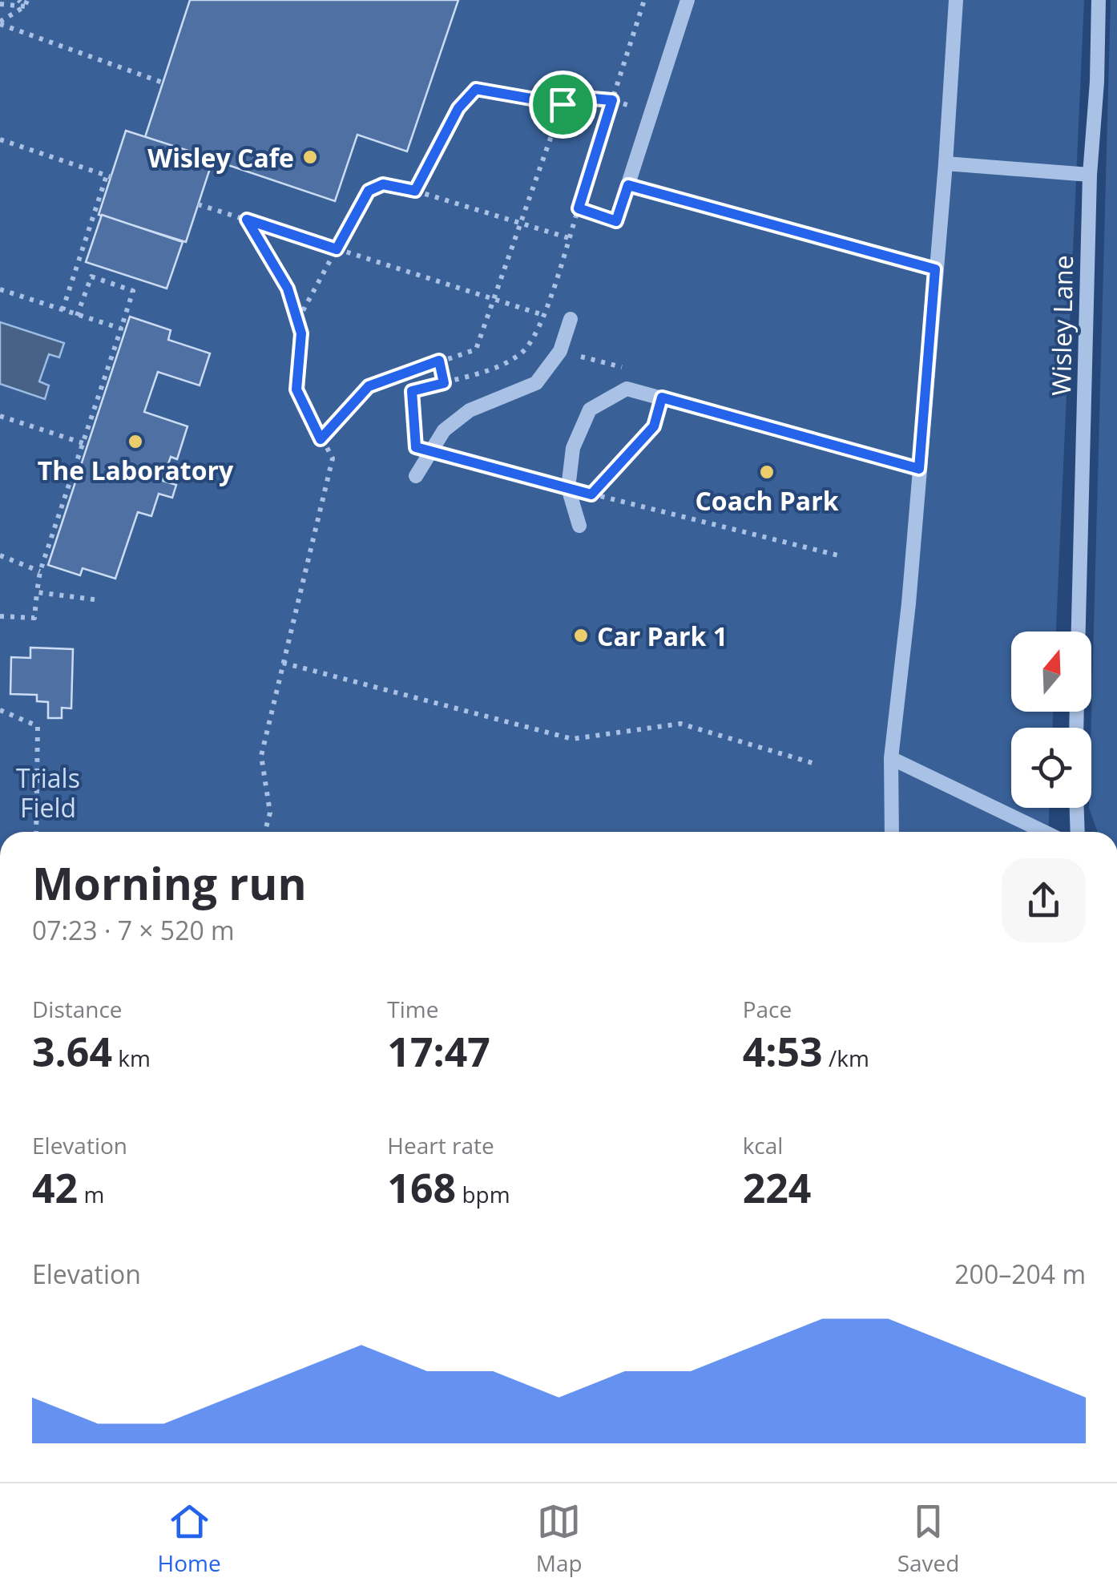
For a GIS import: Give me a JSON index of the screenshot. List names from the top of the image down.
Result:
{
  "streets": {
    "street": ["Wisley Lane"]
  },
  "parks": ["Trials Field"],
  "places": [
    "Wisley Cafe",
    "The Laboratory",
    "Coach Park",
    "Car Park 1"
  ],
  "north": "top",
  "page": {
    "heading": ["Morning run", "07:23 · 7 × 520 m"],
    "stats": [
      ["Distance", "3.64 km"],
      ["Time", "17:47"],
      ["Pace", "4:53 /km"],
      ["Elevation", "42 m"],
      ["Heart rate", "168 bpm"],
      ["kcal", "224"]
    ],
    "chart": ["Elevation", "200–204 m"],
    "tabs": ["Home", "Map", "Saved"]
  }
}
